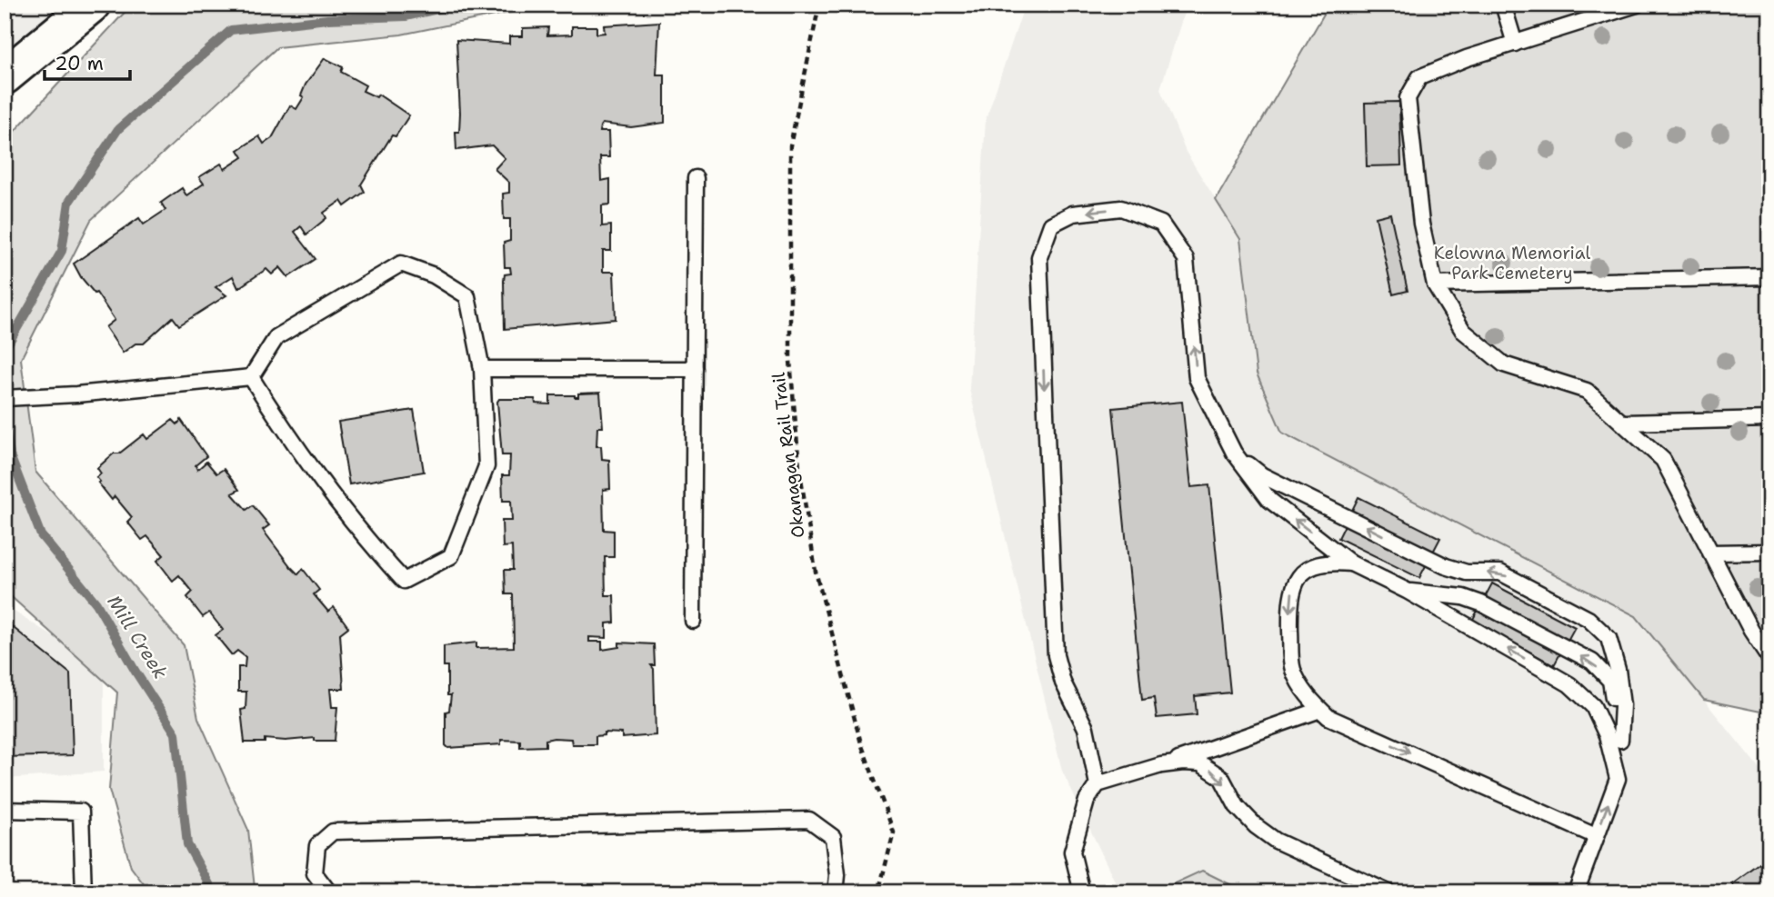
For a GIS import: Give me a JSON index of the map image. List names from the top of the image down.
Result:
{
  "streets": {
    "path": ["Okanagan Rail Trail"]
  },
  "water": ["Mill Creek"],
  "parks": ["Kelowna Memorial Park Cemetery"],
  "scale_bar": "20 m"
}
